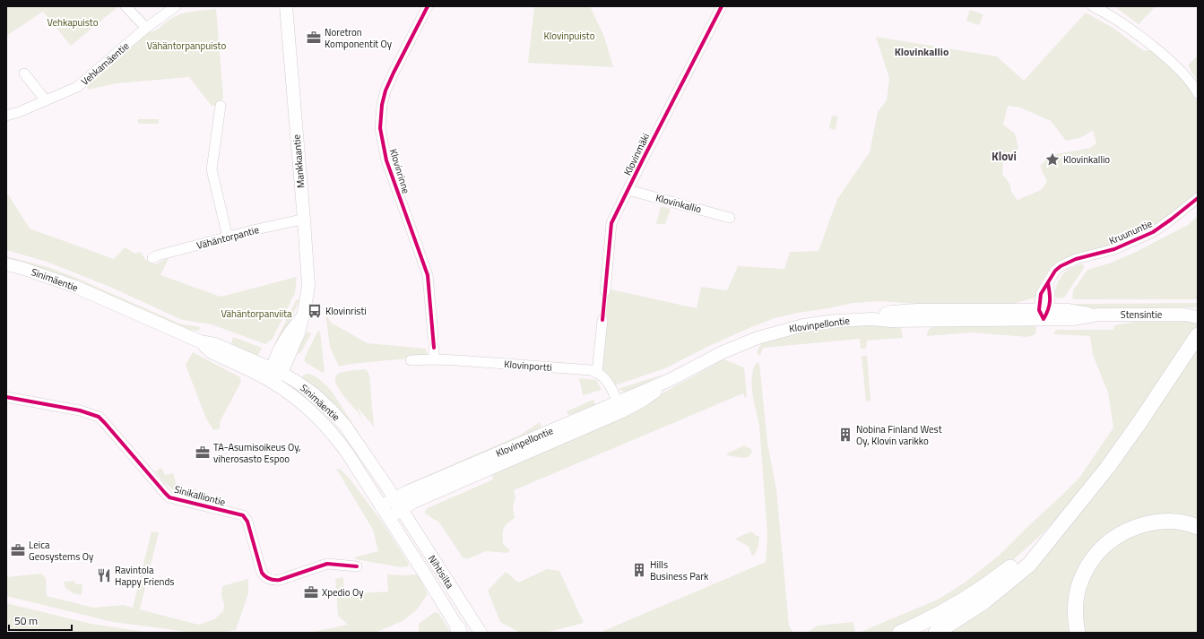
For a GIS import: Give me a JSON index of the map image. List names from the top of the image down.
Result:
{
  "streets": {
    "main road": [
      "Mankkaantie",
      "Sinimäentie",
      "Stensintie",
      "Klovinpellontie",
      "Nihtisilta"
    ],
    "street": [
      "Vehkamäentie",
      "Klovinmäki",
      "Klovinrinne",
      "Klovinkallio",
      "Kruununtie",
      "Vähäntorpantie",
      "Klovinportti",
      "Sinikalliontie"
    ]
  },
  "crossings": [
    ["Klovinmäki", "Klovinkallio"],
    ["Mankkaantie", "Vähäntorpantie"],
    ["Mankkaantie", "Sinimäentie"],
    ["Kruununtie", "Stensintie"],
    ["Kruununtie", "Klovinpellontie"],
    ["Sinimäentie", "Klovinpellontie"],
    ["Sinimäentie", "Nihtisilta"],
    ["Stensintie", "Klovinpellontie"],
    ["Klovinpellontie", "Nihtisilta"]
  ],
  "districts": ["Klovinkallio", "Klovi"],
  "parks": [
    "Vehkapuisto",
    "Klovinpuisto",
    "Vähäntorpanpuisto",
    "Vähäntorpanviita"
  ],
  "places": {
    "office": [
      "Noretron Komponentit Oy",
      "TA-Asumisoikeus Oy, viherosasto Espoo",
      "Leica Geosystems Oy",
      "Xpedio Oy"
    ],
    "place": ["Klovinkallio"],
    "bus stop": ["Klovinristi"],
    "building": ["Nobina Finland West Oy, Klovin varikko", "Hills Business Park"],
    "restaurant": ["Ravintola Happy Friends"]
  },
  "scale_bar": "50 m"
}
